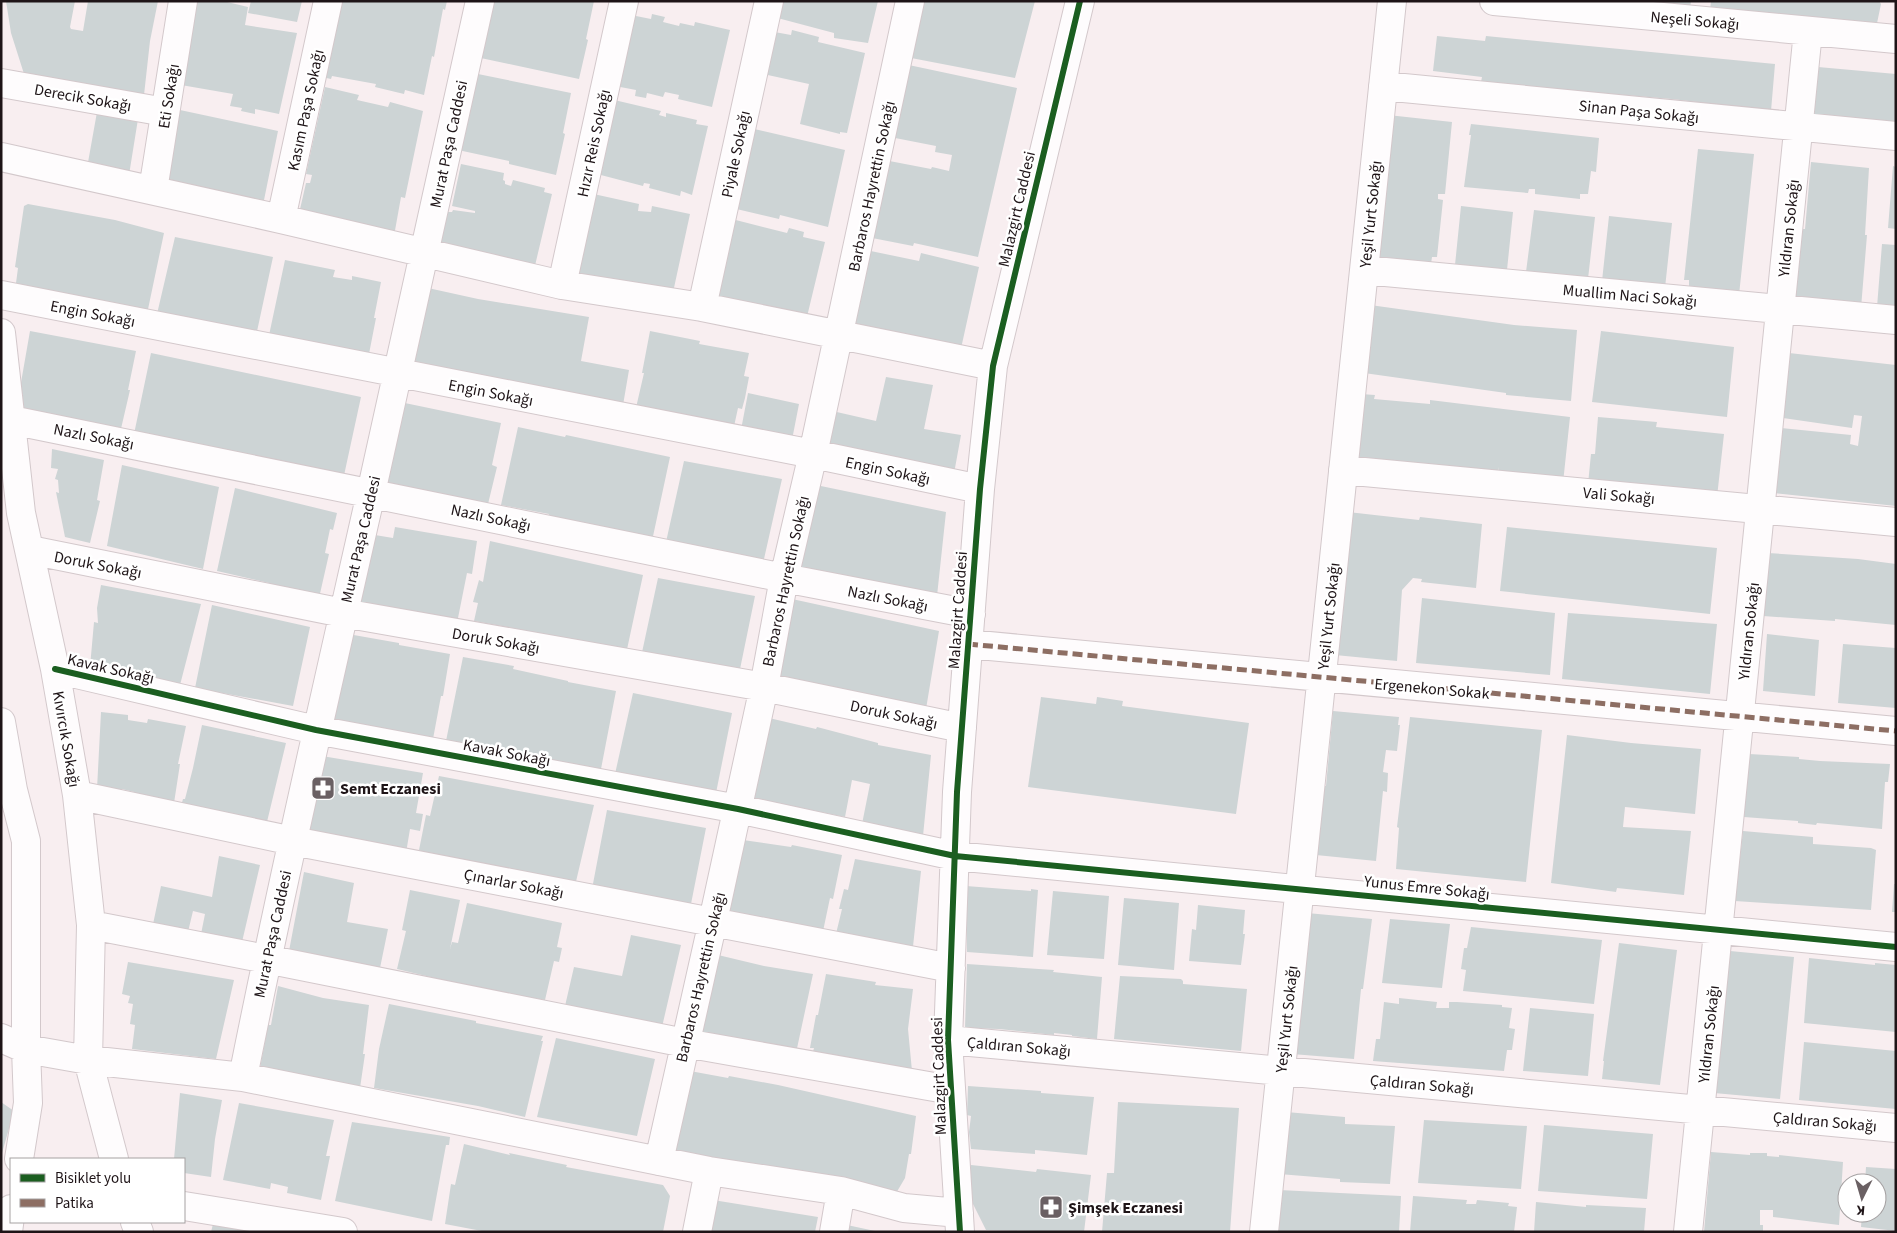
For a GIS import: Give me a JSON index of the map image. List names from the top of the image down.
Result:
{
  "streets": {
    "street": [
      "Neşeli Sokağı",
      "Eti Sokağı",
      "Derecik Sokağı",
      "Kasım Paşa Sokağı",
      "Sinan Paşa Sokağı",
      "Hızır Reis Sokağı",
      "Murat Paşa Caddesi",
      "Piyale Sokağı",
      "Barbaros Hayrettin Sokağı",
      "Malazgirt Caddesi",
      "Yeşil Yurt Sokağı",
      "Yıldıran Sokağı",
      "Muallim Naci Sokağı",
      "Engin Sokağı",
      "Nazlı Sokağı",
      "Vali Sokağı",
      "Doruk Sokağı",
      "Kavak Sokağı",
      "Ergenekon Sokak",
      "Kıvırcık Sokağı",
      "Çınarlar Sokağı",
      "Yunus Emre Sokağı",
      "Çaldıran Sokağı"
    ]
  },
  "crossings": [
    ["Neşeli Sokağı", "Yıldıran Sokağı"],
    ["Eti Sokağı", "Derecik Sokağı"],
    ["Sinan Paşa Sokağı", "Yeşil Yurt Sokağı"],
    ["Sinan Paşa Sokağı", "Yıldıran Sokağı"],
    ["Murat Paşa Caddesi", "Engin Sokağı"],
    ["Murat Paşa Caddesi", "Nazlı Sokağı"],
    ["Murat Paşa Caddesi", "Doruk Sokağı"],
    ["Murat Paşa Caddesi", "Kavak Sokağı"],
    ["Murat Paşa Caddesi", "Çınarlar Sokağı"],
    ["Barbaros Hayrettin Sokağı", "Engin Sokağı"],
    ["Barbaros Hayrettin Sokağı", "Nazlı Sokağı"],
    ["Barbaros Hayrettin Sokağı", "Doruk Sokağı"],
    ["Barbaros Hayrettin Sokağı", "Kavak Sokağı"],
    ["Barbaros Hayrettin Sokağı", "Çınarlar Sokağı"],
    ["Malazgirt Caddesi", "Engin Sokağı"],
    ["Malazgirt Caddesi", "Nazlı Sokağı"],
    ["Malazgirt Caddesi", "Doruk Sokağı"],
    ["Malazgirt Caddesi", "Kavak Sokağı"],
    ["Malazgirt Caddesi", "Ergenekon Sokak"],
    ["Malazgirt Caddesi", "Çınarlar Sokağı"],
    ["Malazgirt Caddesi", "Yunus Emre Sokağı"],
    ["Malazgirt Caddesi", "Çaldıran Sokağı"],
    ["Yeşil Yurt Sokağı", "Muallim Naci Sokağı"],
    ["Yeşil Yurt Sokağı", "Vali Sokağı"],
    ["Yeşil Yurt Sokağı", "Ergenekon Sokak"],
    ["Yeşil Yurt Sokağı", "Yunus Emre Sokağı"],
    ["Yeşil Yurt Sokağı", "Çaldıran Sokağı"],
    ["Yıldıran Sokağı", "Muallim Naci Sokağı"],
    ["Yıldıran Sokağı", "Vali Sokağı"],
    ["Yıldıran Sokağı", "Ergenekon Sokak"],
    ["Yıldıran Sokağı", "Yunus Emre Sokağı"],
    ["Yıldıran Sokağı", "Çaldıran Sokağı"],
    ["Nazlı Sokağı", "Kıvırcık Sokağı"],
    ["Doruk Sokağı", "Kıvırcık Sokağı"],
    ["Kavak Sokağı", "Kıvırcık Sokağı"],
    ["Kavak Sokağı", "Yunus Emre Sokağı"],
    ["Kıvırcık Sokağı", "Çınarlar Sokağı"]
  ],
  "places": {
    "pharmacy": ["Semt Eczanesi", "Şimşek Eczanesi"]
  },
  "legend": ["Bisiklet yolu", "Patika"],
  "north": "bottom"
}
